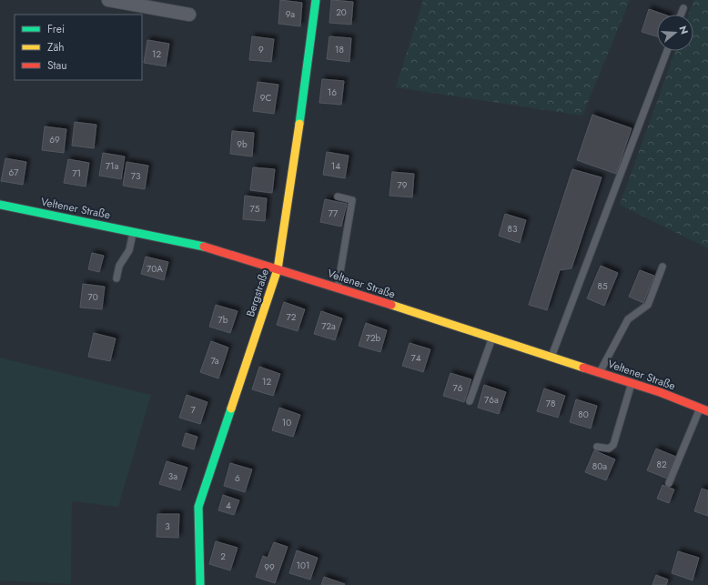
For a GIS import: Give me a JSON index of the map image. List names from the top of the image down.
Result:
{
  "streets": {
    "main road": ["Veltener Straße", "Bergstraße"]
  },
  "crossings": [
    ["Veltener Straße", "Bergstraße"]
  ],
  "house_numbers": [
    "20",
    "9a",
    "9",
    "18",
    "12",
    "16",
    "9C",
    "69",
    "9b",
    "71a",
    "14",
    "67",
    "71",
    "73",
    "79",
    "75",
    "77",
    "83",
    "70A",
    "85",
    "70",
    "72",
    "7b",
    "72a",
    "72b",
    "74",
    "7a",
    "12",
    "76",
    "76a",
    "78",
    "7",
    "80",
    "10",
    "82",
    "80a",
    "3a",
    "6",
    "4",
    "3",
    "2",
    "101",
    "99"
  ],
  "legend": ["Frei", "Zäh", "Stau"],
  "north": "right"
}
